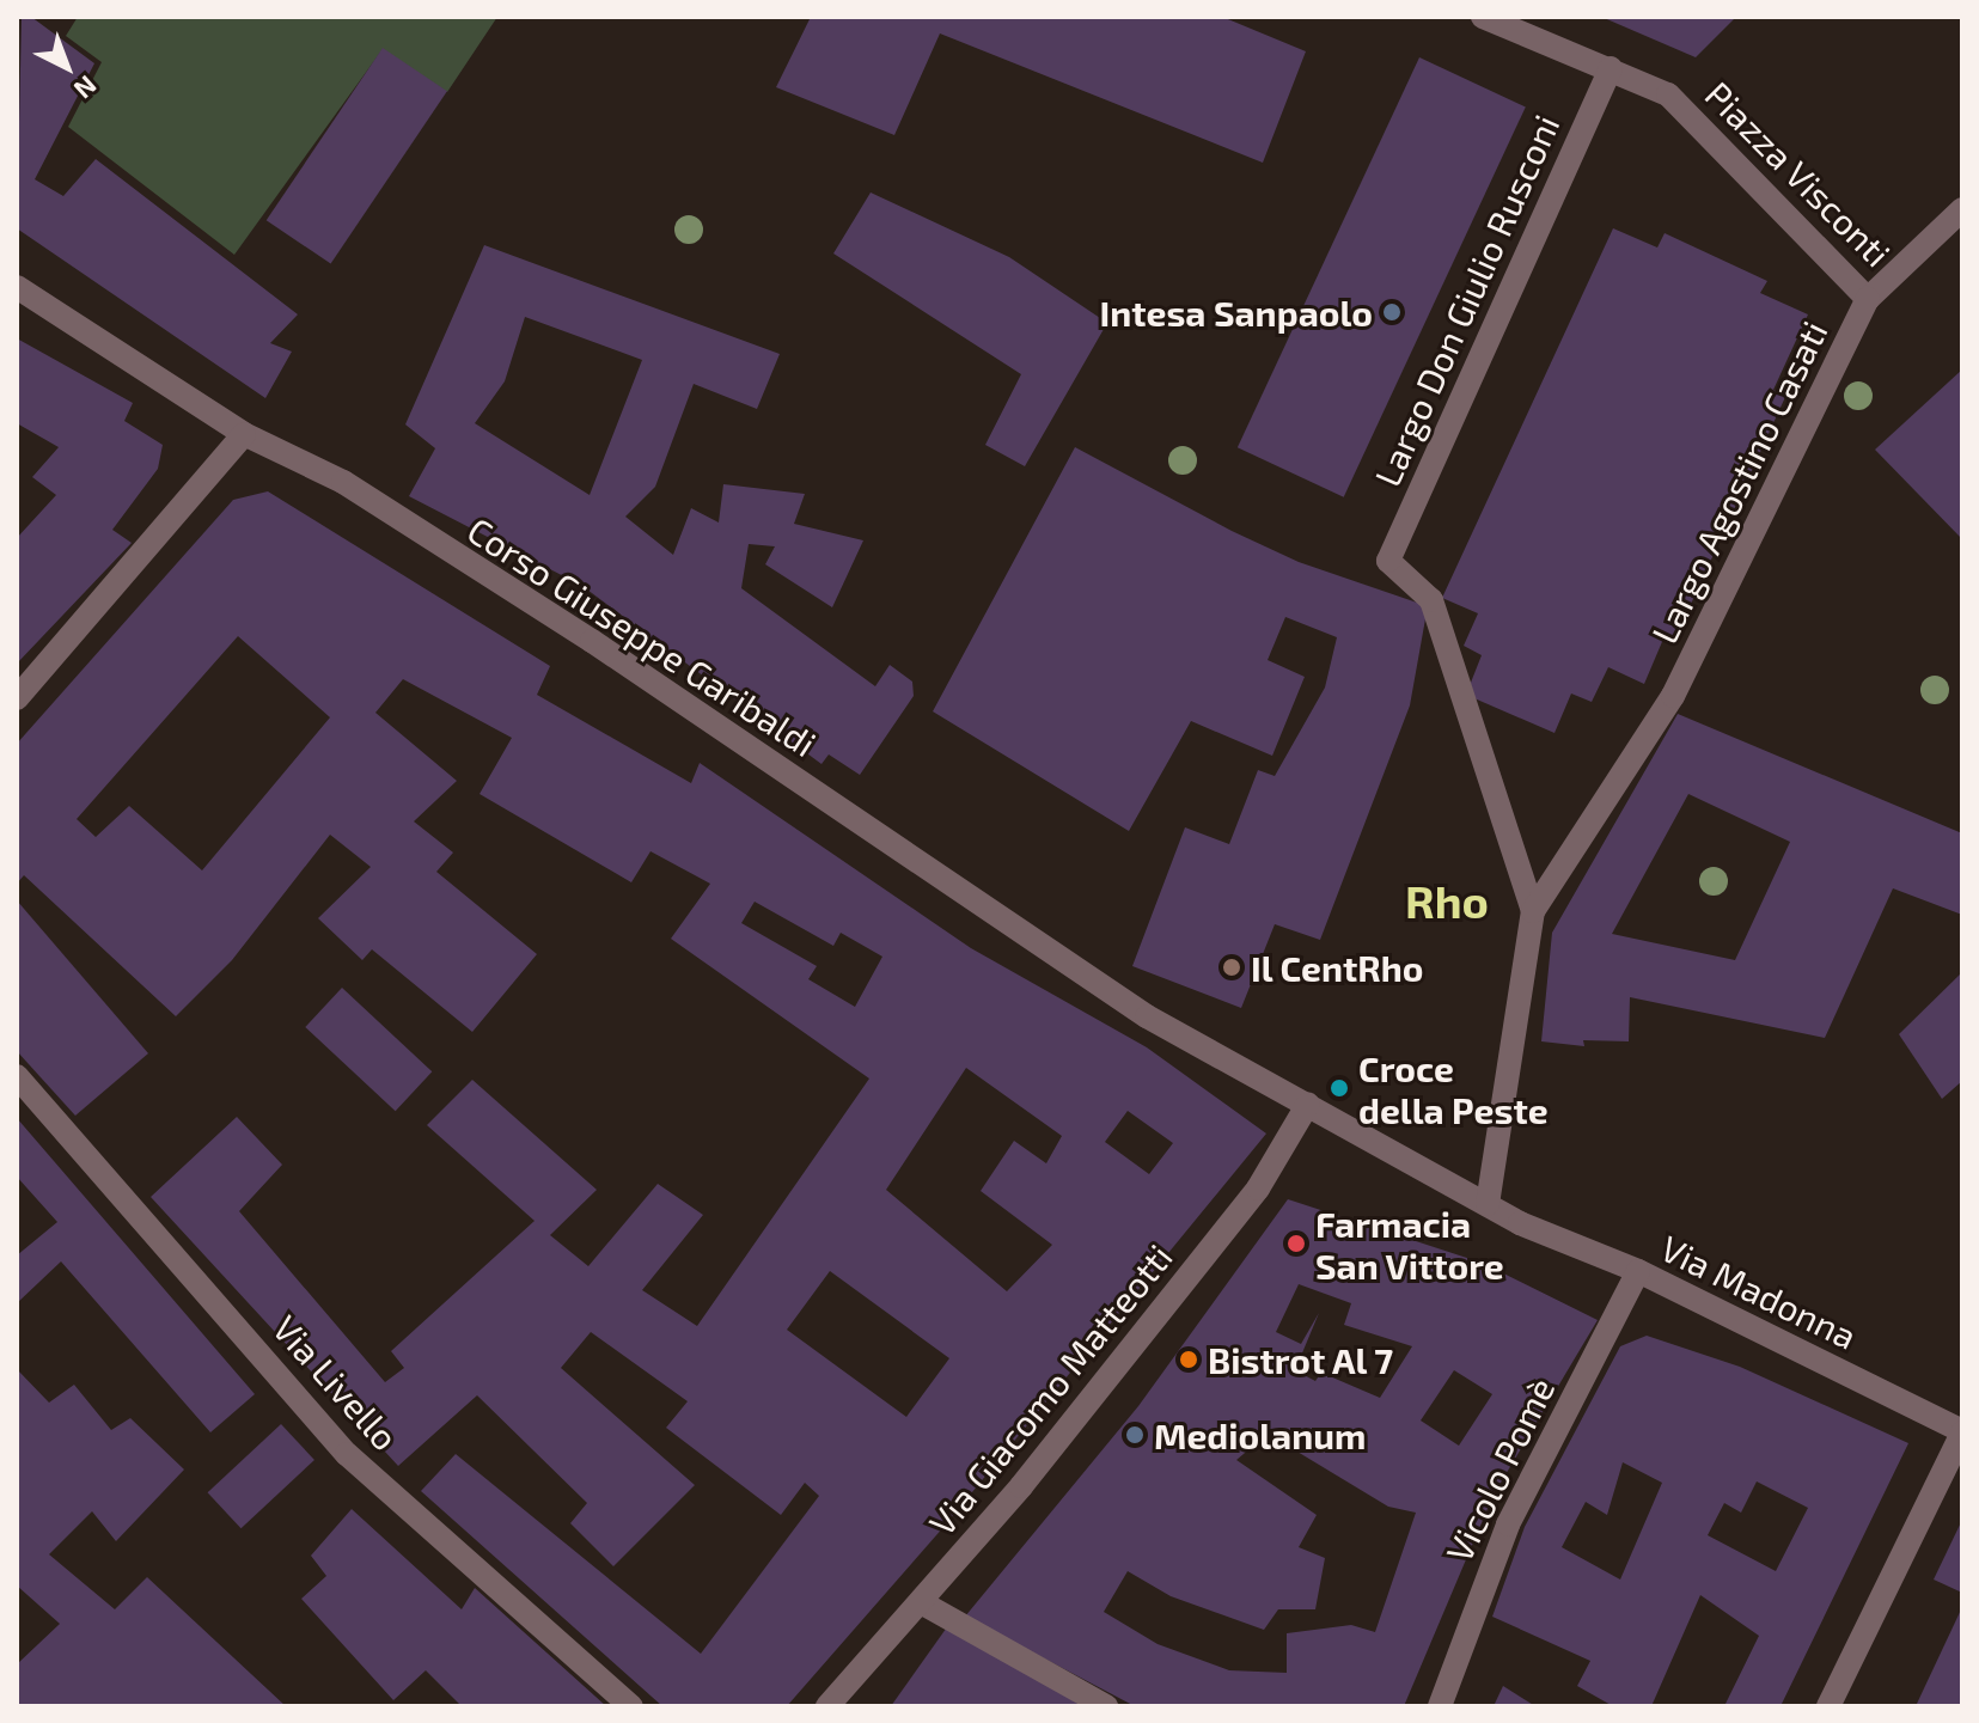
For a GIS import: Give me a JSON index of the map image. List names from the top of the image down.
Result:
{
  "streets": {
    "street": [
      "Piazza Visconti",
      "Largo Don Giulio Rusconi",
      "Largo Agostino Casati",
      "Corso Giuseppe Garibaldi",
      "Via Madonna",
      "Via Livello",
      "Via Giacomo Matteotti",
      "Vicolo Pomè"
    ]
  },
  "crossings": [
    ["Piazza Visconti", "Largo Don Giulio Rusconi"],
    ["Piazza Visconti", "Largo Agostino Casati"],
    ["Largo Don Giulio Rusconi", "Largo Agostino Casati"],
    ["Corso Giuseppe Garibaldi", "Via Madonna"],
    ["Corso Giuseppe Garibaldi", "Via Giacomo Matteotti"],
    ["Via Madonna", "Via Giacomo Matteotti"],
    ["Via Madonna", "Vicolo Pomè"]
  ],
  "districts": ["Rho"],
  "places": [
    "Intesa Sanpaolo",
    "Il CentRho",
    "Croce della Peste",
    "Farmacia San Vittore",
    "Bistrot Al 7",
    "Mediolanum"
  ],
  "north": "bottom right"
}
